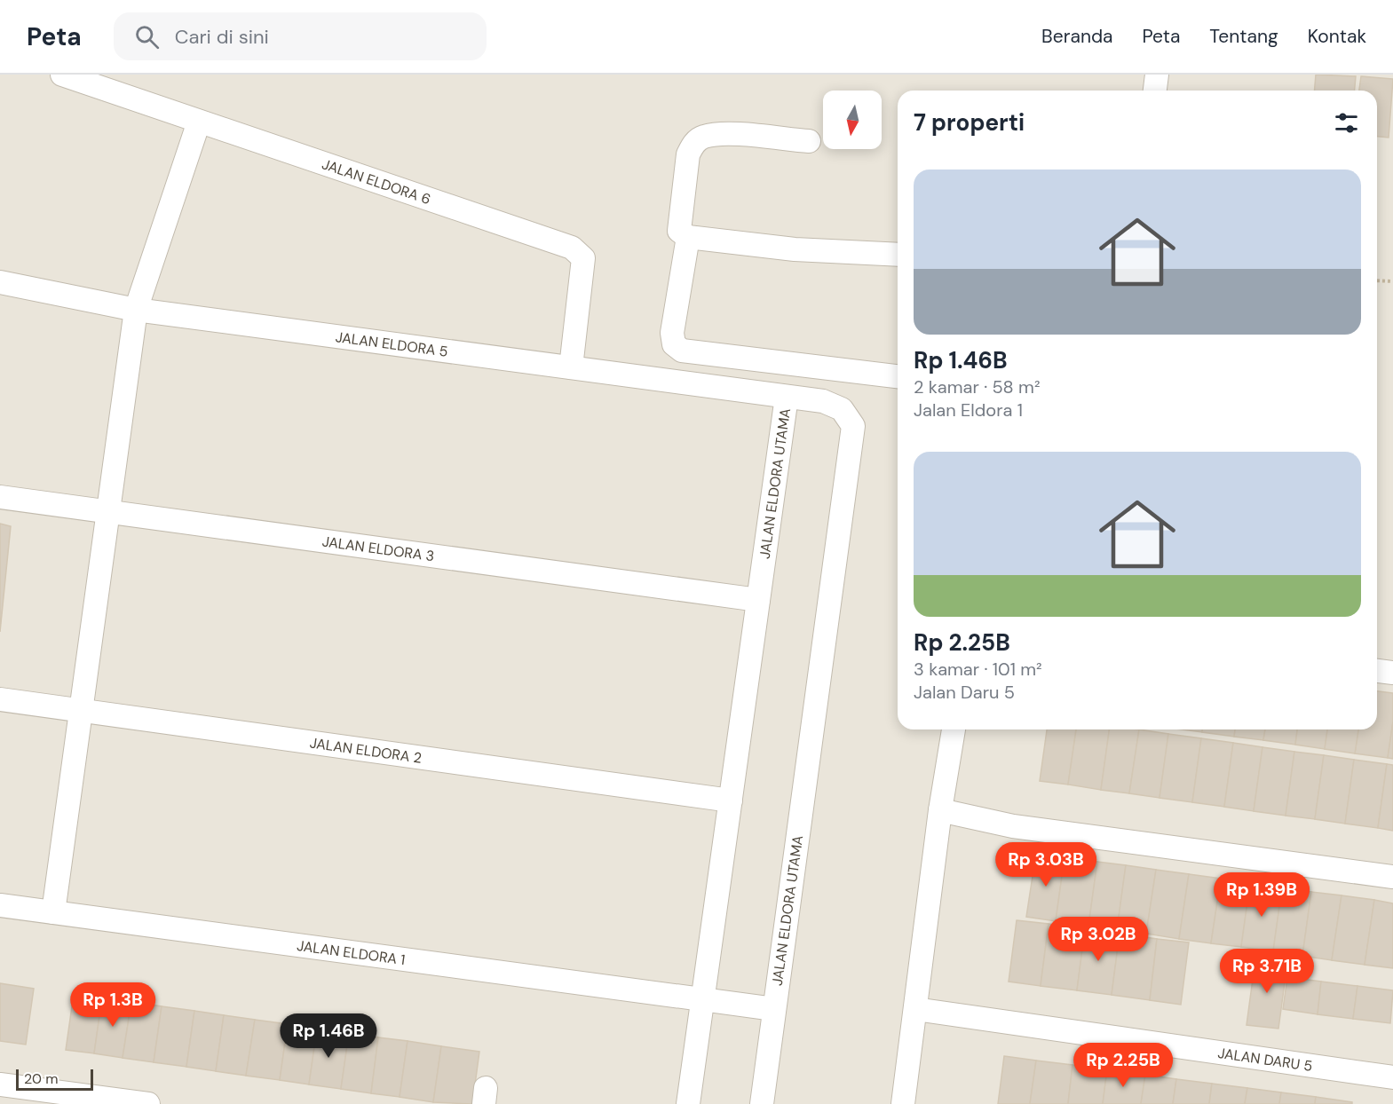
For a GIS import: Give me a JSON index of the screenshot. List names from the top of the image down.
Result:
{
  "streets": {
    "street": [
      "JALAN ELDORA 6",
      "JALAN ELDORA 5",
      "JALAN ELDORA UTAMA",
      "JALAN ELDORA 3",
      "JALAN ELDORA 2",
      "JALAN ELDORA 1",
      "JALAN DARU 5"
    ]
  },
  "crossings": [
    ["JALAN ELDORA 6", "JALAN ELDORA 5"],
    ["JALAN ELDORA 5", "JALAN ELDORA UTAMA"],
    ["JALAN ELDORA UTAMA", "JALAN ELDORA 3"],
    ["JALAN ELDORA UTAMA", "JALAN ELDORA 2"],
    ["JALAN ELDORA UTAMA", "JALAN ELDORA 1"]
  ],
  "scale_bar": "20 m",
  "north": "bottom",
  "page": {
    "header": "Peta",
    "search": "Cari di sini",
    "nav": [
      "Beranda",
      "Peta",
      "Tentang",
      "Kontak"
    ],
    "heading": "7 properti",
    "list": [
      {
        "name": "Rp 1.46B",
        "note": "2 kamar · 58 m² · Jalan Eldora 1"
      },
      {
        "name": "Rp 2.25B",
        "note": "3 kamar · 101 m² · Jalan Daru 5"
      }
    ],
    "price": [
      "Rp 3.03B",
      "Rp 1.39B",
      "Rp 3.02B",
      "Rp 3.71B",
      "Rp 1.3B",
      "Rp 1.46B",
      "Rp 2.25B"
    ],
    "scale": "20 m"
  }
}
